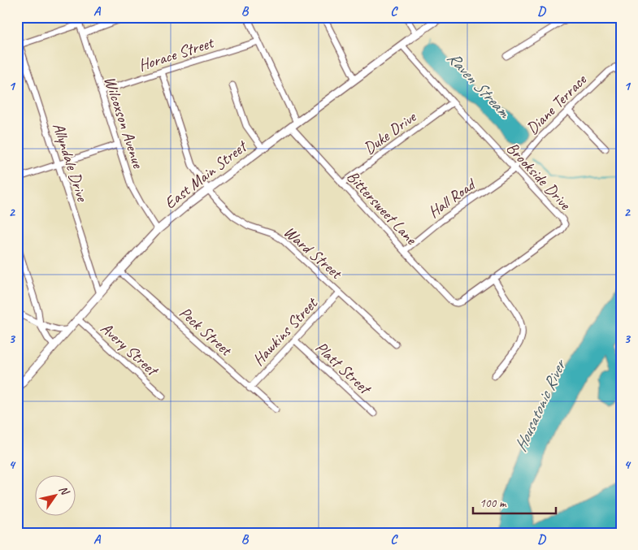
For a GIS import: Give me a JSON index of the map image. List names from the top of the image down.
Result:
{
  "streets": {
    "main road": ["East Main Street"],
    "street": [
      "Horace Street",
      "Diane Terrace",
      "Wilcoxson Avenue",
      "Duke Drive",
      "Allyndale Drive",
      "Brookside Drive",
      "Hall Road",
      "Bittersweet Lane",
      "Ward Street",
      "Peck Street",
      "Hawkins Street",
      "Avery Street",
      "Platt Street"
    ]
  },
  "crossings": [
    ["Horace Street", "Wilcoxson Avenue"],
    ["Horace Street", "Bittersweet Lane"],
    ["Horace Street", "Ward Street"],
    ["Diane Terrace", "Brookside Drive"],
    ["Diane Terrace", "Hall Road"],
    ["Wilcoxson Avenue", "East Main Street"],
    ["Duke Drive", "Brookside Drive"],
    ["Duke Drive", "Bittersweet Lane"],
    ["Allyndale Drive", "East Main Street"],
    ["East Main Street", "Brookside Drive"],
    ["East Main Street", "Bittersweet Lane"],
    ["East Main Street", "Ward Street"],
    ["East Main Street", "Peck Street"],
    ["East Main Street", "Avery Street"],
    ["Brookside Drive", "Hall Road"],
    ["Brookside Drive", "Bittersweet Lane"],
    ["Hall Road", "Bittersweet Lane"],
    ["Ward Street", "Hawkins Street"],
    ["Peck Street", "Hawkins Street"],
    ["Hawkins Street", "Platt Street"]
  ],
  "water": ["Raven Stream", "Housatonic River"],
  "scale_bar": "100 m",
  "north": "top right",
  "grid": {
    "columns": [
      "A",
      "B",
      "C",
      "D"
    ],
    "rows": [
      "1",
      "2",
      "3",
      "4"
    ]
  }
}
